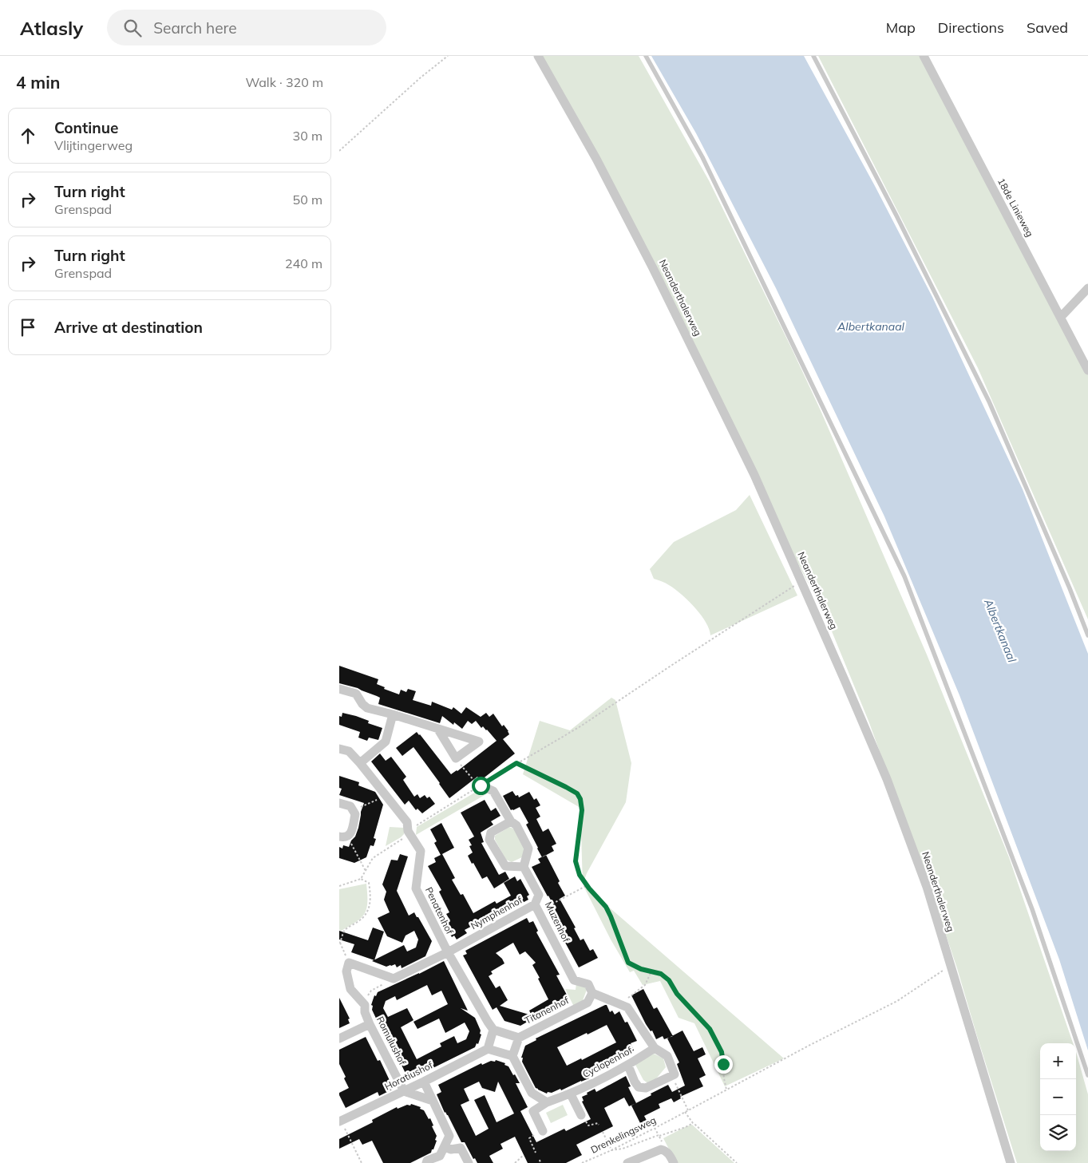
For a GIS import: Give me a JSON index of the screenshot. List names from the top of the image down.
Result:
{
  "streets": {
    "street": [
      "18de Linieweg",
      "Neanderthalerweg",
      "Penatenhof",
      "Nymphenhof",
      "Muzenhof",
      "Titanenhof",
      "Romulushof",
      "Cyclopenhof",
      "Horatiushof"
    ],
    "path": ["Drenkelingsweg"]
  },
  "crossings": [
    ["Neanderthalerweg", "Drenkelingsweg"],
    ["Penatenhof", "Nymphenhof"],
    ["Penatenhof", "Titanenhof"],
    ["Nymphenhof", "Muzenhof"],
    ["Muzenhof", "Titanenhof"],
    ["Romulushof", "Horatiushof"]
  ],
  "water": ["Albertkanaal"],
  "page": {
    "header": "Atlasly",
    "search": "Search here",
    "nav": ["Map", "Directions", "Saved"],
    "heading": ["4 min", "Walk · 320 m"],
    "list": [
      ["Continue", "Vlijtingerweg", "30 m"],
      ["Turn right", "Grenspad", "50 m"],
      ["Turn right", "Grenspad", "240 m"],
      "Arrive at destination"
    ],
    "map_buttons": ["+", "−"]
  }
}
